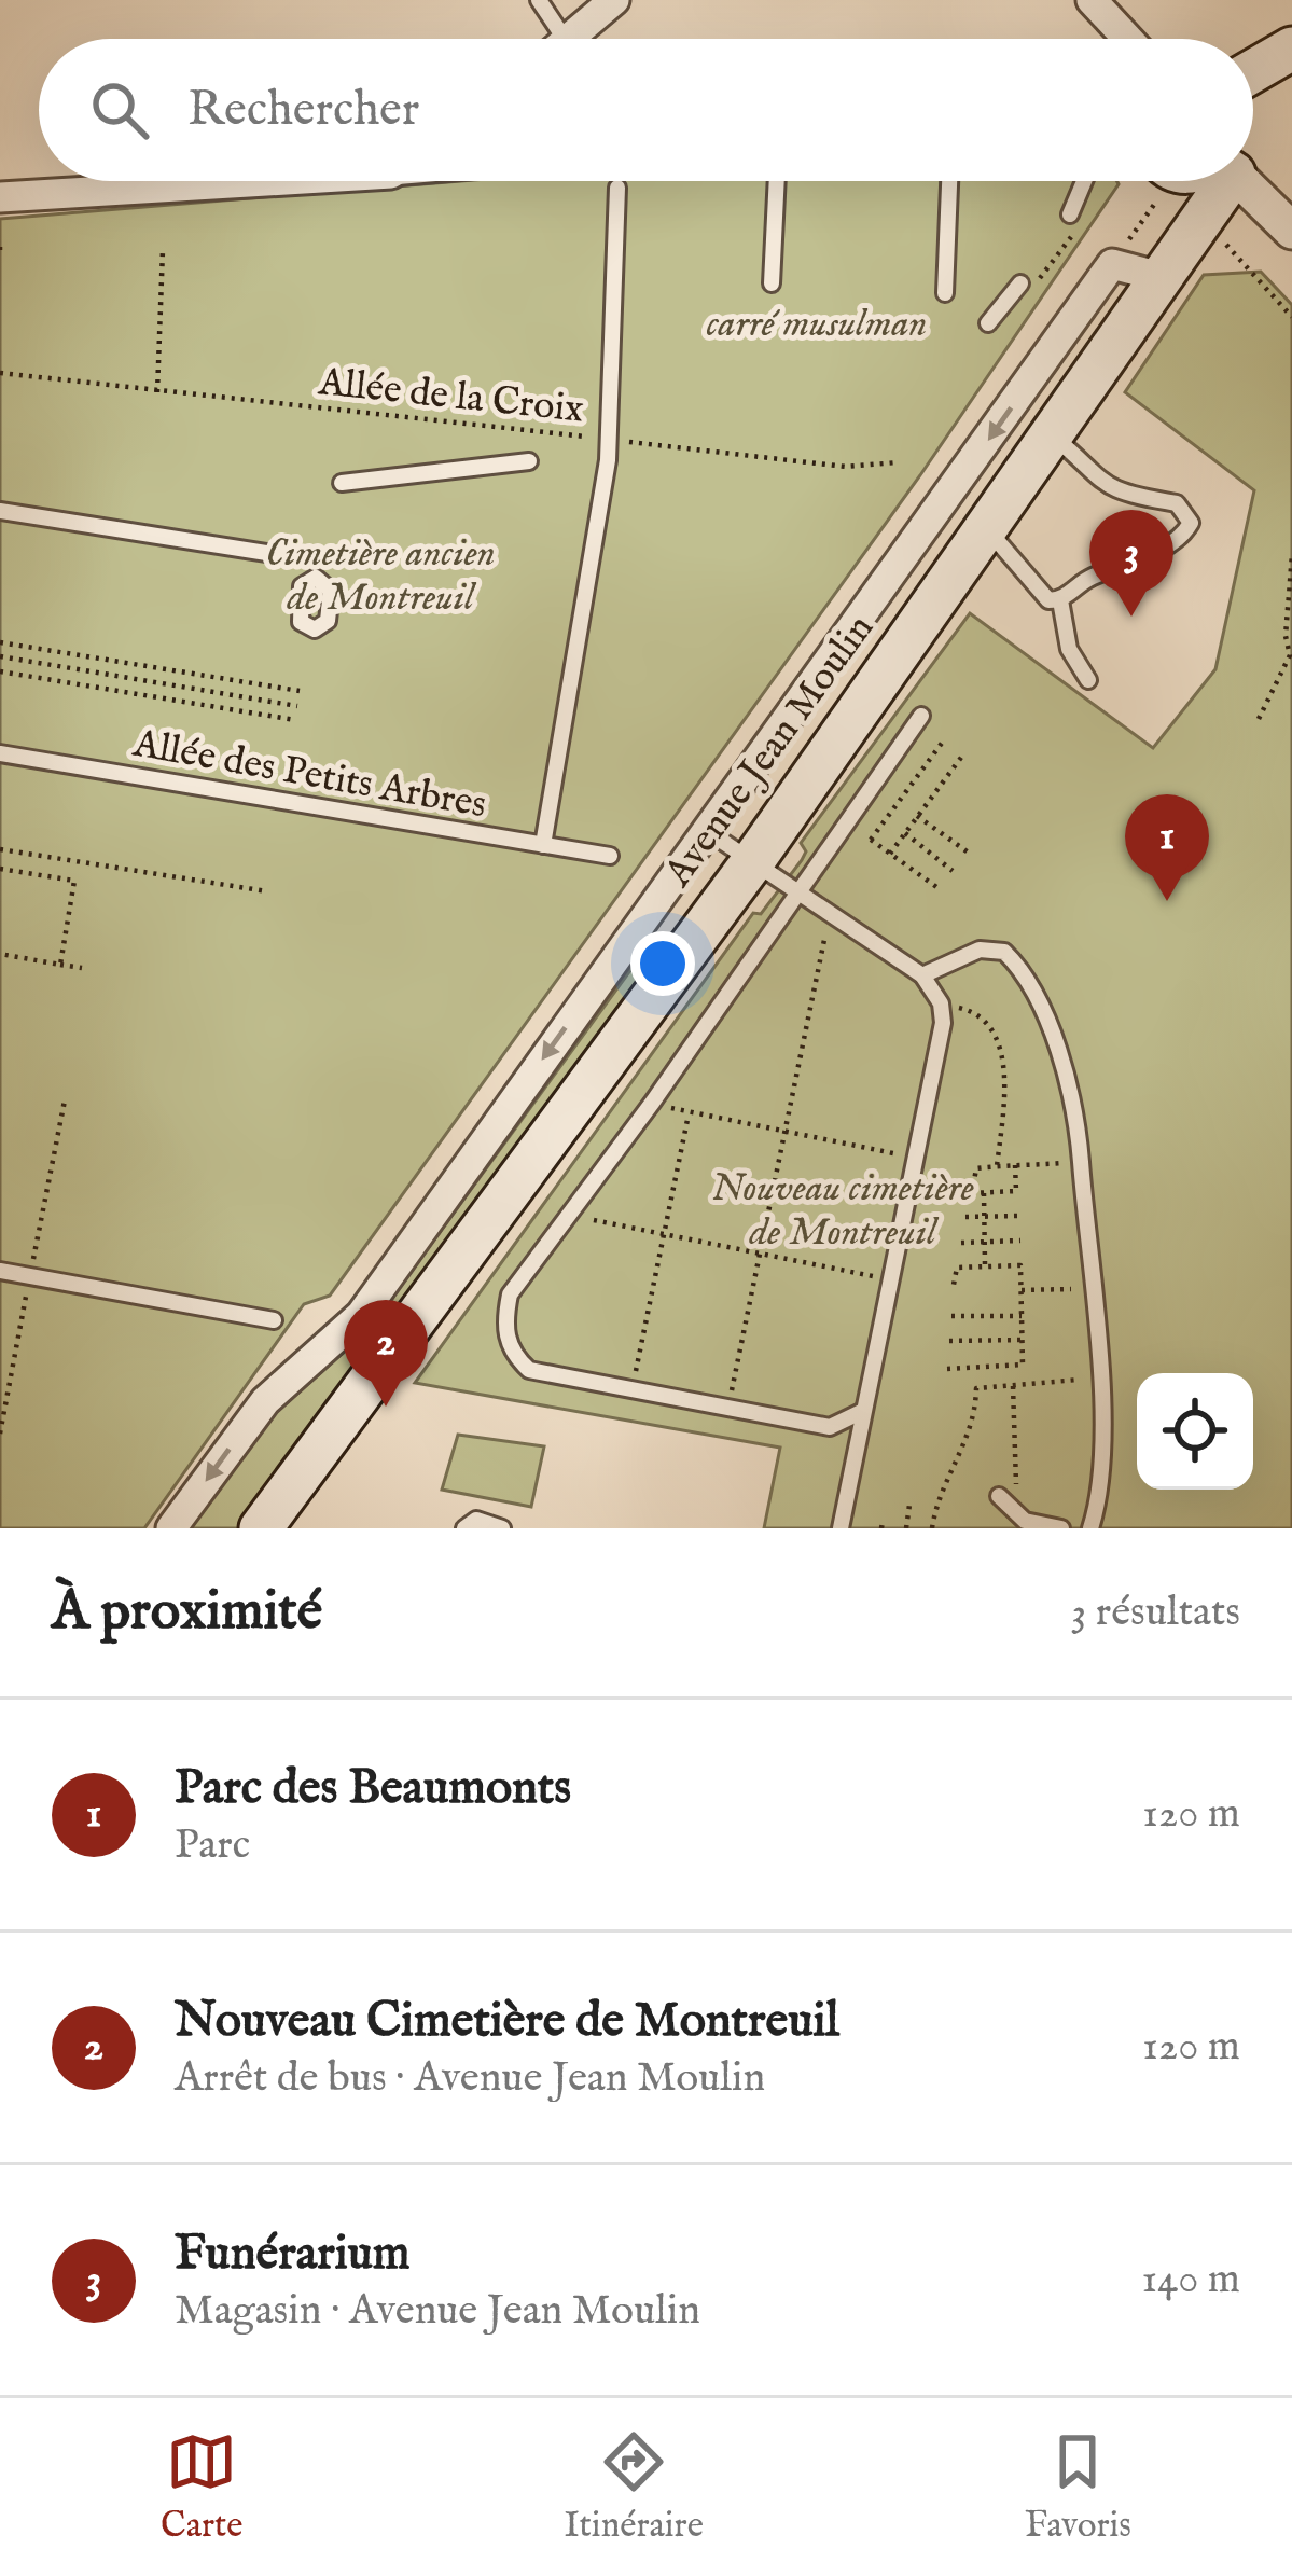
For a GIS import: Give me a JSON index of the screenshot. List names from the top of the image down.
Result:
{
  "streets": {
    "main road": ["Avenue Jean Moulin"],
    "lane": ["Allée des Petits Arbres"],
    "path": ["Allée de la Croix"]
  },
  "parks": ["carré musulman", "Cimetière ancien de Montreuil", "Nouveau cimetière de Montreuil"],
  "page": {
    "search": "Rechercher",
    "pins": ["3", "1", "2"],
    "heading": ["À proximité", "3 résultats"],
    "list": [
      {
        "mark": "1",
        "name": "Parc des Beaumonts",
        "note": "Parc",
        "value": "120 m"
      },
      {
        "mark": "2",
        "name": "Nouveau Cimetière de Montreuil",
        "note": "Arrêt de bus · Avenue Jean Moulin",
        "value": "120 m"
      },
      {
        "mark": "3",
        "name": "Funérarium",
        "note": "Magasin · Avenue Jean Moulin",
        "value": "140 m"
      }
    ],
    "nav": ["Carte", "Itinéraire", "Favoris"]
  }
}
